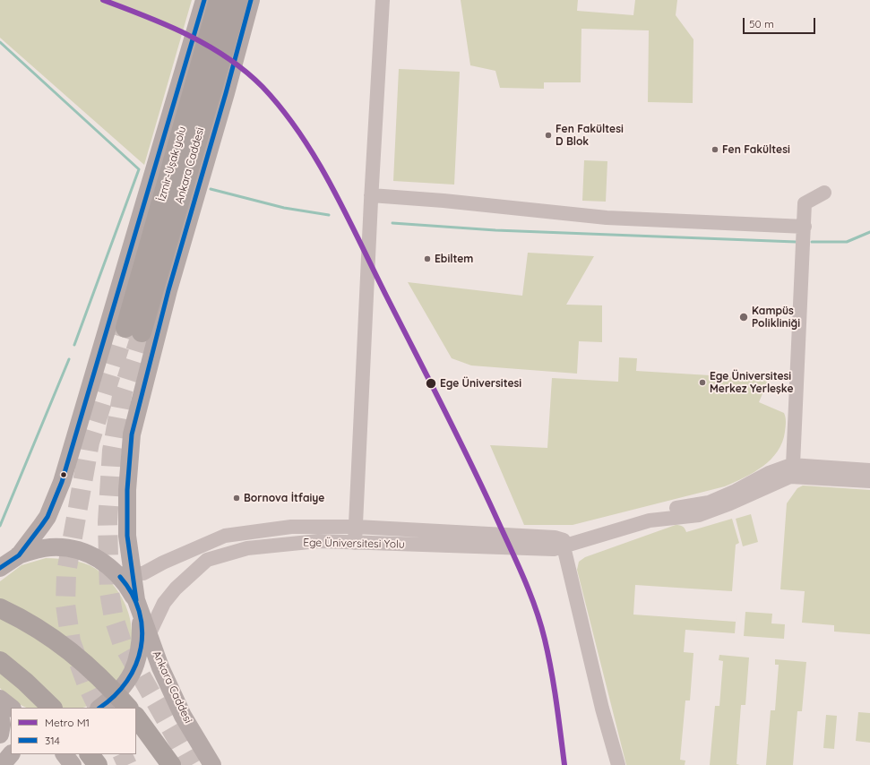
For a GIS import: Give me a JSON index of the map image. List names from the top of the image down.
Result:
{
  "streets": {
    "highway": ["İzmir-Uşak yolu", "Ankara Caddesi"],
    "street": ["Ege Üniversitesi Yolu"]
  },
  "crossings": [
    ["İzmir-Uşak yolu", "Ankara Caddesi"],
    ["Ankara Caddesi", "Ege Üniversitesi Yolu"]
  ],
  "places": [
    "Fen Fakültesi D Blok",
    "Fen Fakültesi",
    "Ebiltem",
    "Kampüs Polikliniği",
    "Ege Üniversitesi Merkez Yerleşke",
    "Ege Üniversitesi",
    "Bornova İtfaiye"
  ],
  "lines": ["metro line M1", "transit line 314"],
  "legend": ["Metro M1", "314"],
  "scale_bar": "50 m"
}
